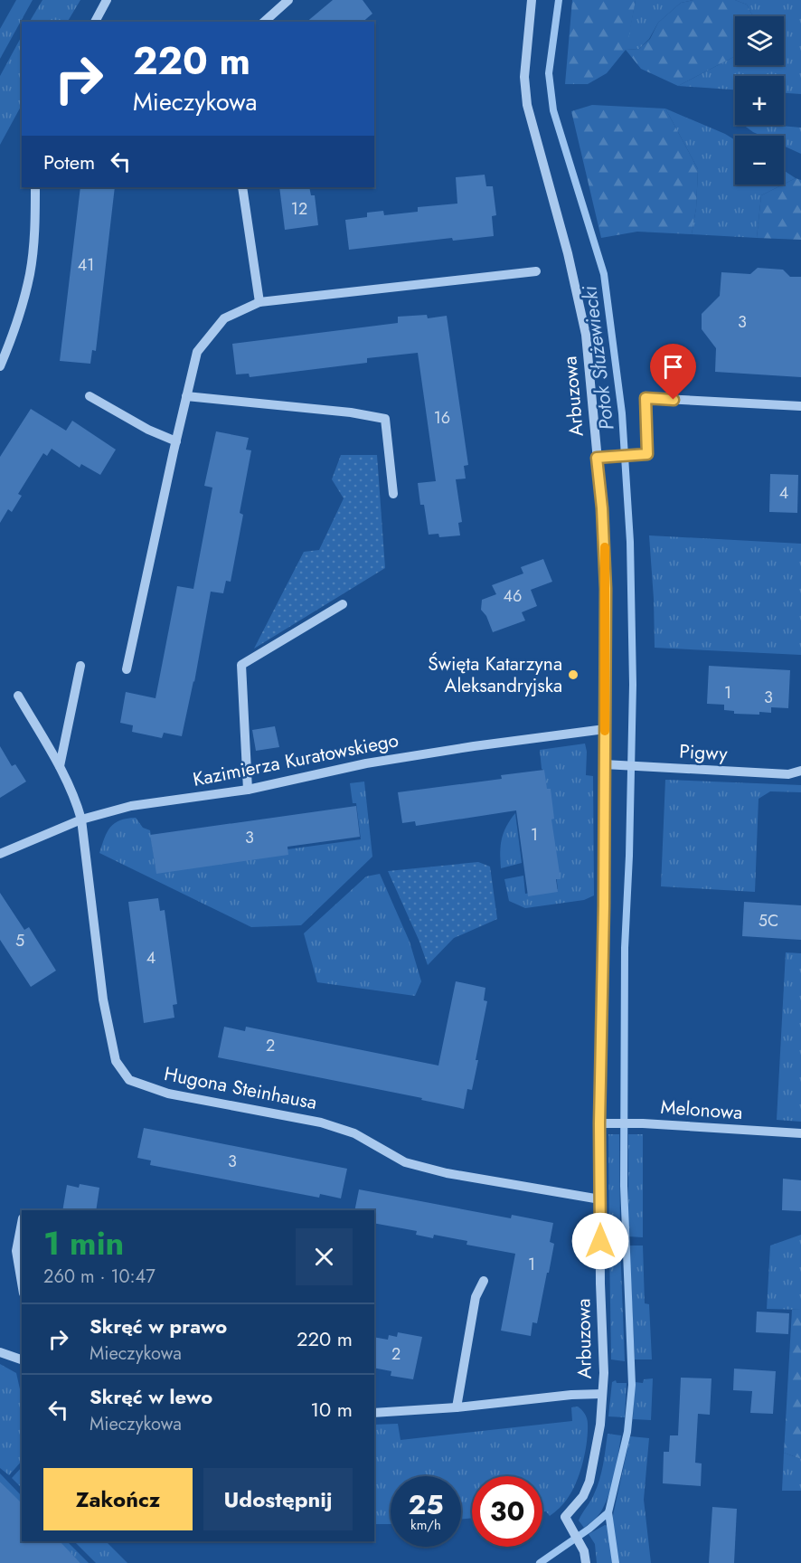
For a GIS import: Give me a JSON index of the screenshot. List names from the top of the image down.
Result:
{
  "streets": {
    "street": [
      "Arbuzowa",
      "Pigwy",
      "Kazimierza Kuratowskiego",
      "Hugona Steinhausa",
      "Melonowa"
    ]
  },
  "crossings": [
    ["Arbuzowa", "Pigwy"],
    ["Arbuzowa", "Kazimierza Kuratowskiego"],
    ["Arbuzowa", "Hugona Steinhausa"],
    ["Arbuzowa", "Melonowa"],
    ["Kazimierza Kuratowskiego", "Hugona Steinhausa"]
  ],
  "water": ["Potok Służewiecki"],
  "places": ["Święta Katarzyna Aleksandryjska"],
  "house_numbers": [
    "12",
    "41",
    "3",
    "16",
    "4",
    "46",
    "1",
    "3",
    "1",
    "3",
    "5C",
    "5",
    "4",
    "2",
    "3",
    "1",
    "2"
  ],
  "page": {
    "map_buttons": ["+", "−"],
    "turn": ["220 m", "Mieczykowa"],
    "then": "Potem",
    "heading": ["1 min", "260 m · 10:47"],
    "list": [
      {
        "name": "Skręć w prawo",
        "note": "Mieczykowa",
        "value": "220 m"
      },
      {
        "name": "Skręć w lewo",
        "note": "Mieczykowa",
        "value": "10 m"
      }
    ],
    "buttons": ["Zakończ", "Udostępnij"],
    "speed": "25 km/h",
    "limit": "30"
  }
}
